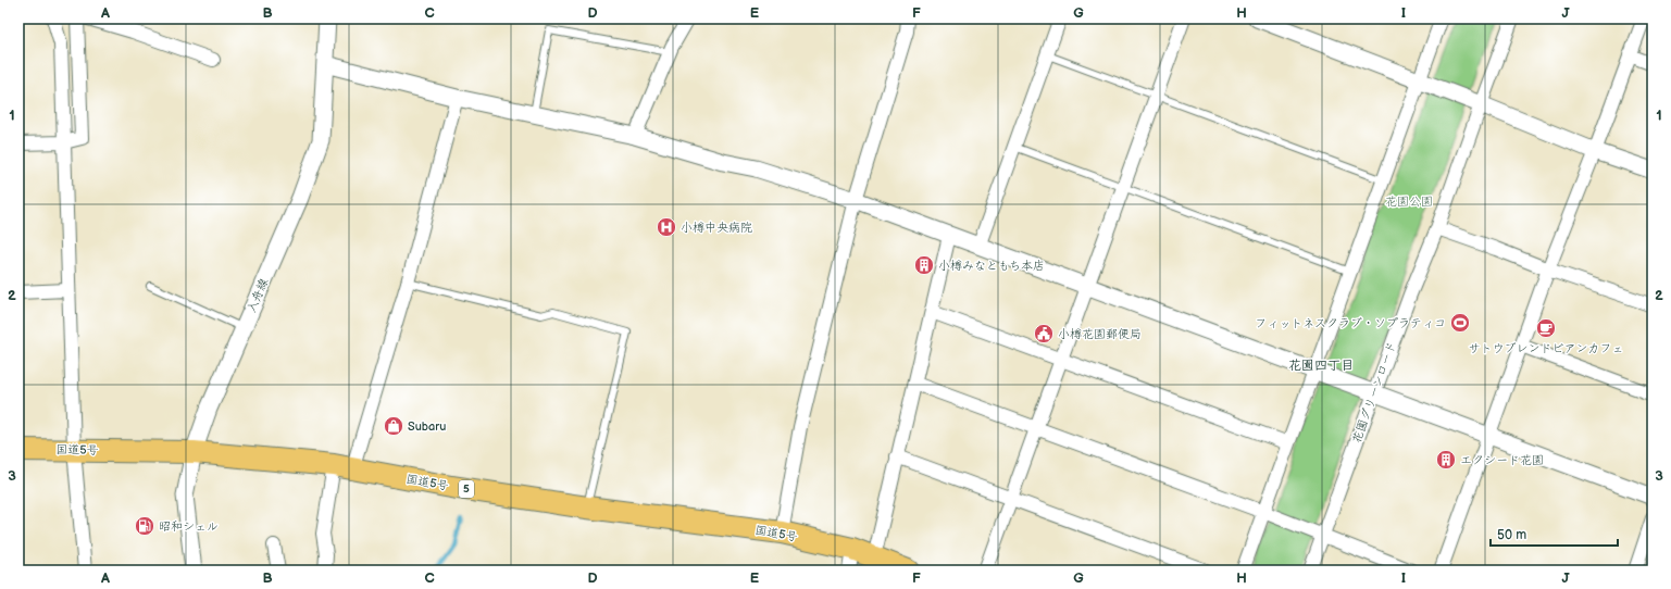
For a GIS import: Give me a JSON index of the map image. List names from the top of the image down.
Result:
{
  "streets": {
    "highway": ["国道5号", "5"],
    "street": ["入舟線", "花園グリーンロード"]
  },
  "crossings": [
    ["入舟線", "国道5号"]
  ],
  "districts": ["花園四丁目"],
  "parks": ["花園公園"],
  "places": {
    "hospital": ["小樽中央病院"],
    "building": ["小樽みなともち本店", "エクシード花園"],
    "sports": ["フィットネスクラブ・ソプラティコ"],
    "cafe": ["サトウブレンドビアンカフェ"],
    "public building": ["小樽花園郵便局"],
    "shop": ["Subaru"],
    "fuel station": ["昭和シェル"]
  },
  "scale_bar": "50 m",
  "grid": {
    "columns": [
      "A",
      "B",
      "C",
      "D",
      "E",
      "F",
      "G",
      "H",
      "I",
      "J"
    ],
    "rows": ["1", "2", "3"]
  }
}
